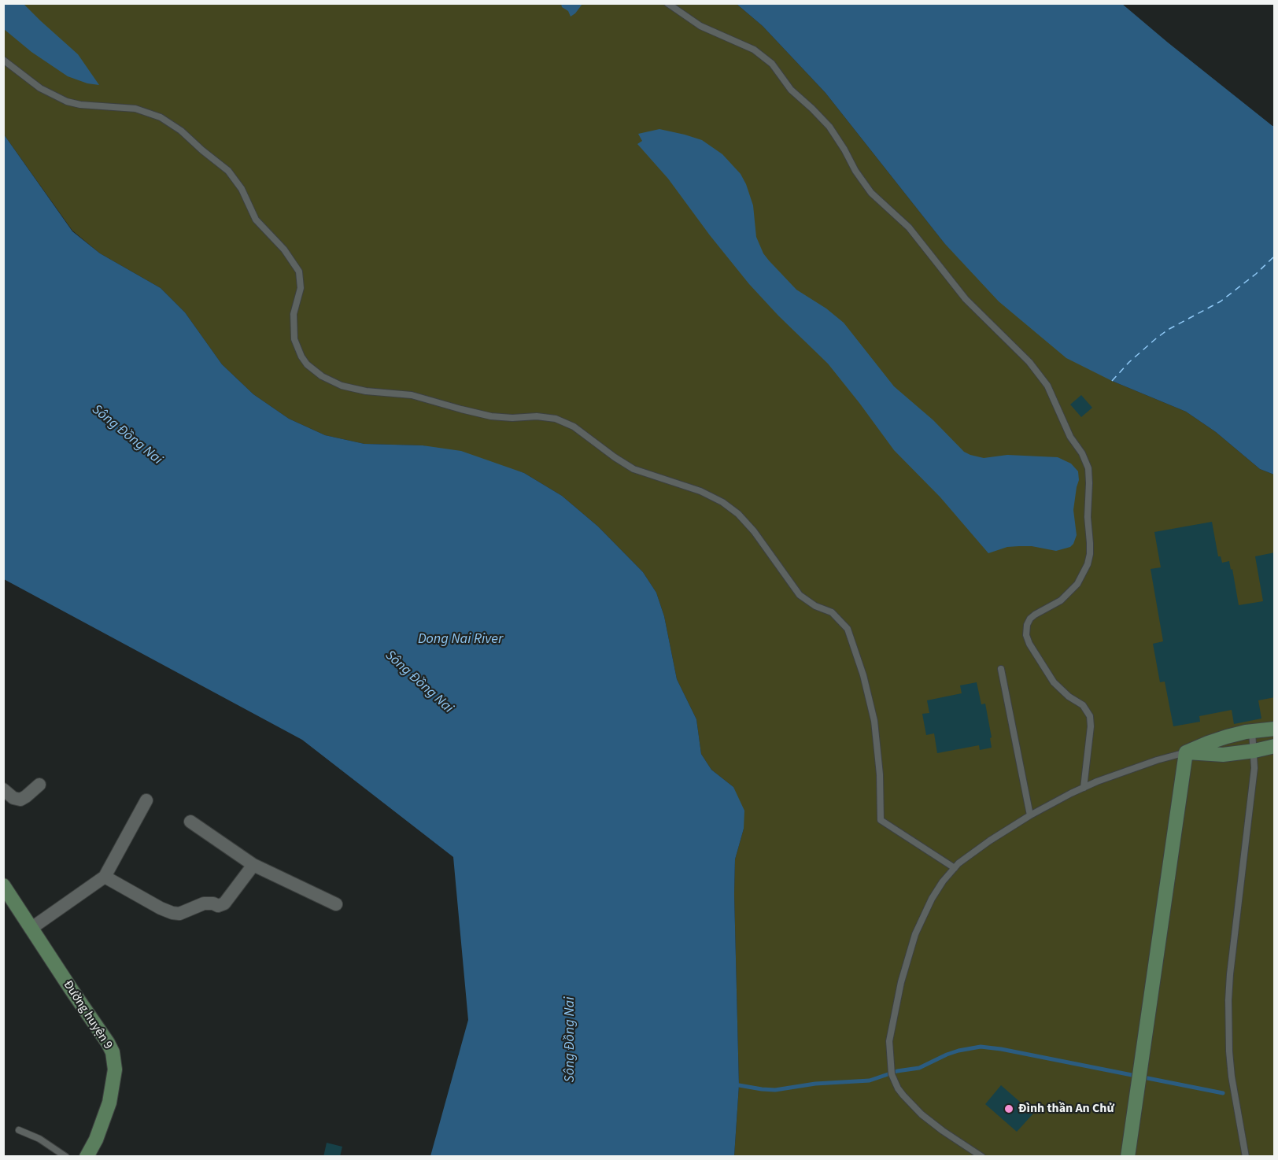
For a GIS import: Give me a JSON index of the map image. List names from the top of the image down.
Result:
{
  "streets": {
    "street": ["Đường huyện 9"]
  },
  "water": ["Sông Đồng Nai", "Dong Nai River"],
  "places": ["Đình thần An Chử"]
}
